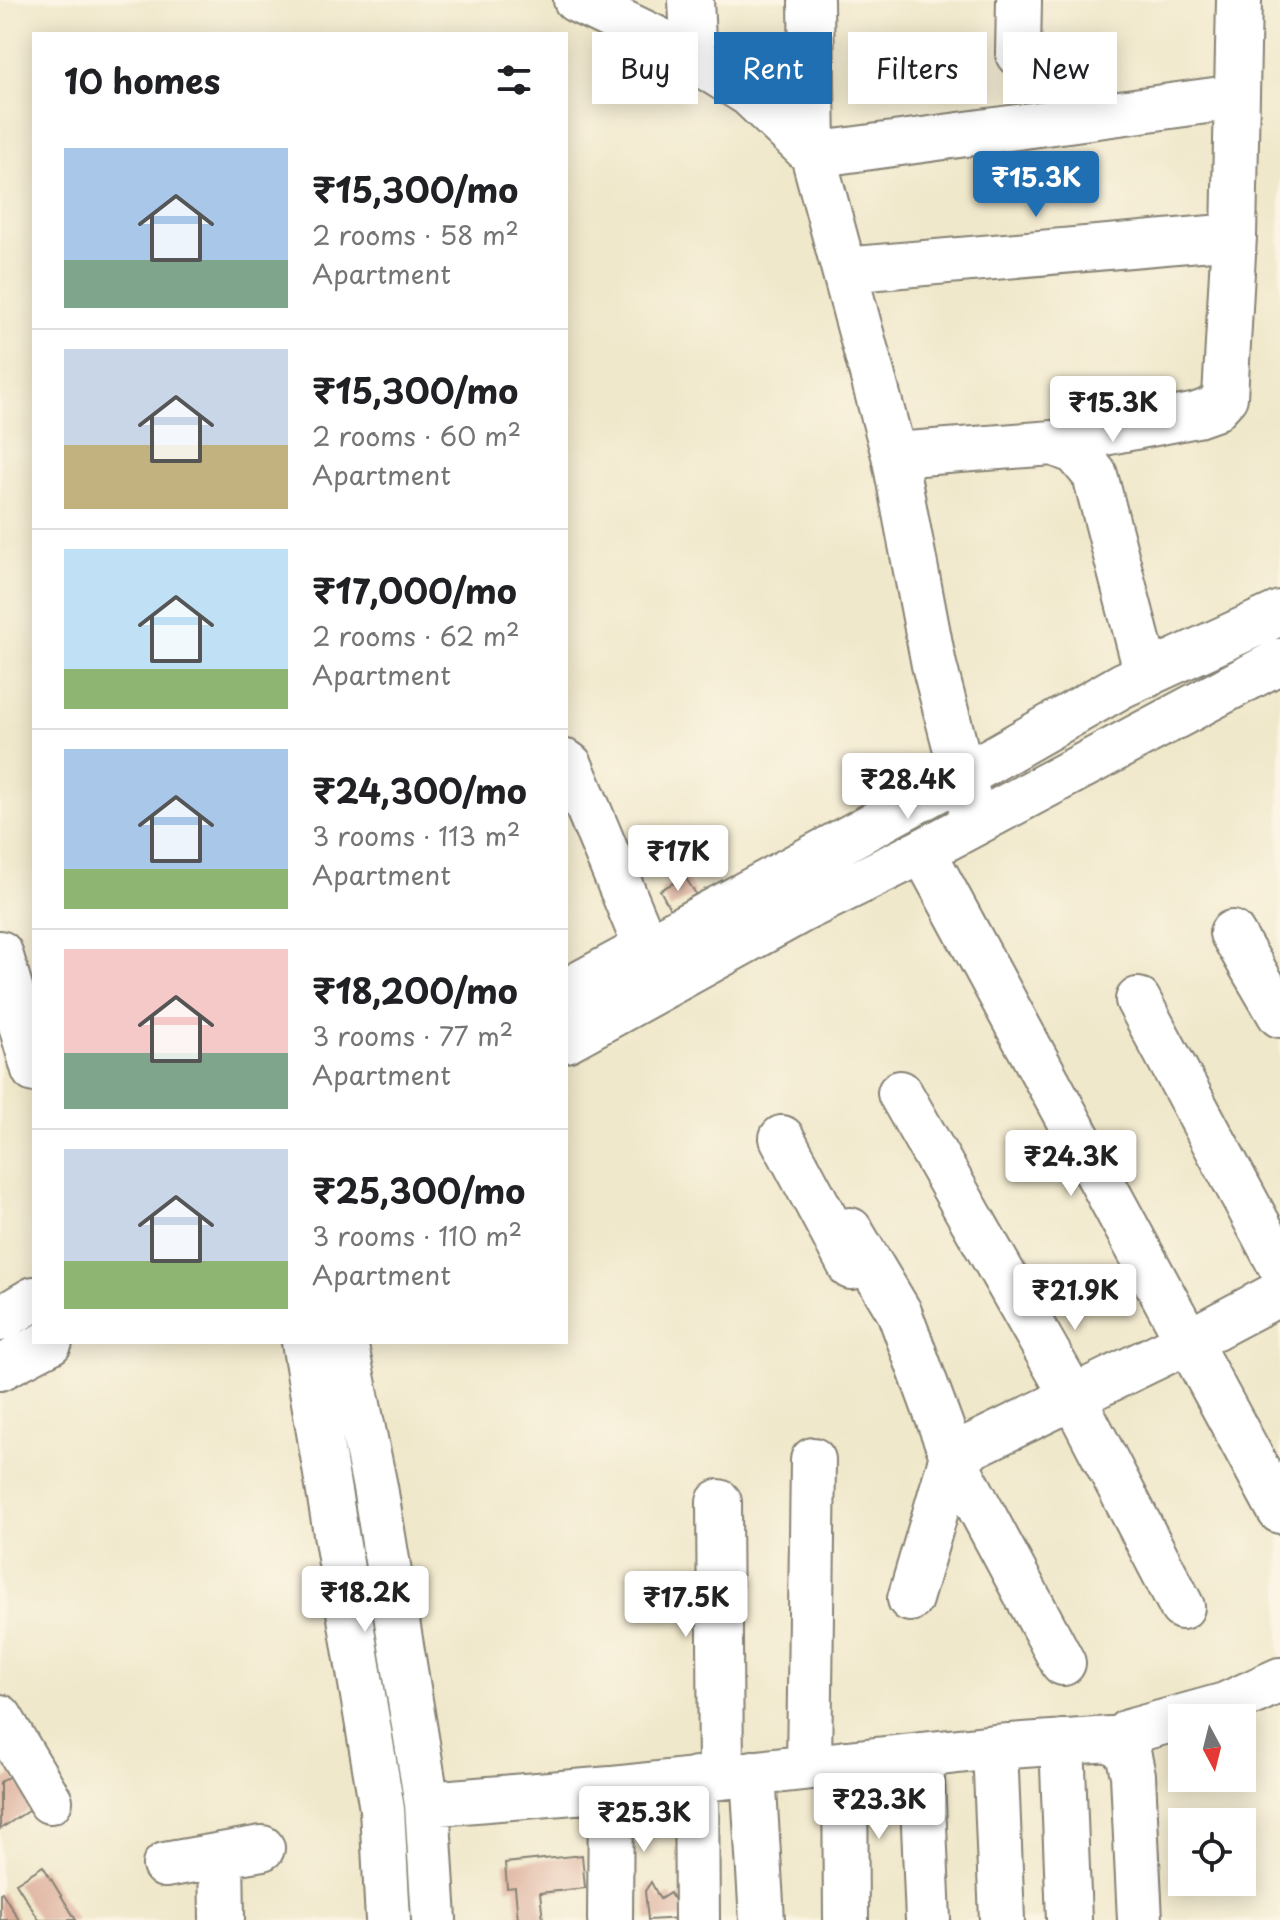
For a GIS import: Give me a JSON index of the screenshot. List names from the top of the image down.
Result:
{
  "north": "bottom",
  "page": {
    "chip": [
      "Buy",
      "Rent",
      "Filters",
      "New"
    ],
    "heading": "10 homes",
    "list": [
      {
        "name": "₹15,300/mo",
        "note": "2 rooms · 58 m² · Apartment"
      },
      {
        "name": "₹15,300/mo",
        "note": "2 rooms · 60 m² · Apartment"
      },
      {
        "name": "₹17,000/mo",
        "note": "2 rooms · 62 m² · Apartment"
      },
      {
        "name": "₹24,300/mo",
        "note": "3 rooms · 113 m² · Apartment"
      },
      {
        "name": "₹18,200/mo",
        "note": "3 rooms · 77 m² · Apartment"
      },
      {
        "name": "₹25,300/mo",
        "note": "3 rooms · 110 m² · Apartment"
      }
    ],
    "price": [
      "₹15.3K",
      "₹15.3K",
      "₹28.4K",
      "₹17K",
      "₹24.3K",
      "₹21.9K",
      "₹18.2K",
      "₹17.5K",
      "₹23.3K",
      "₹25.3K"
    ]
  }
}
